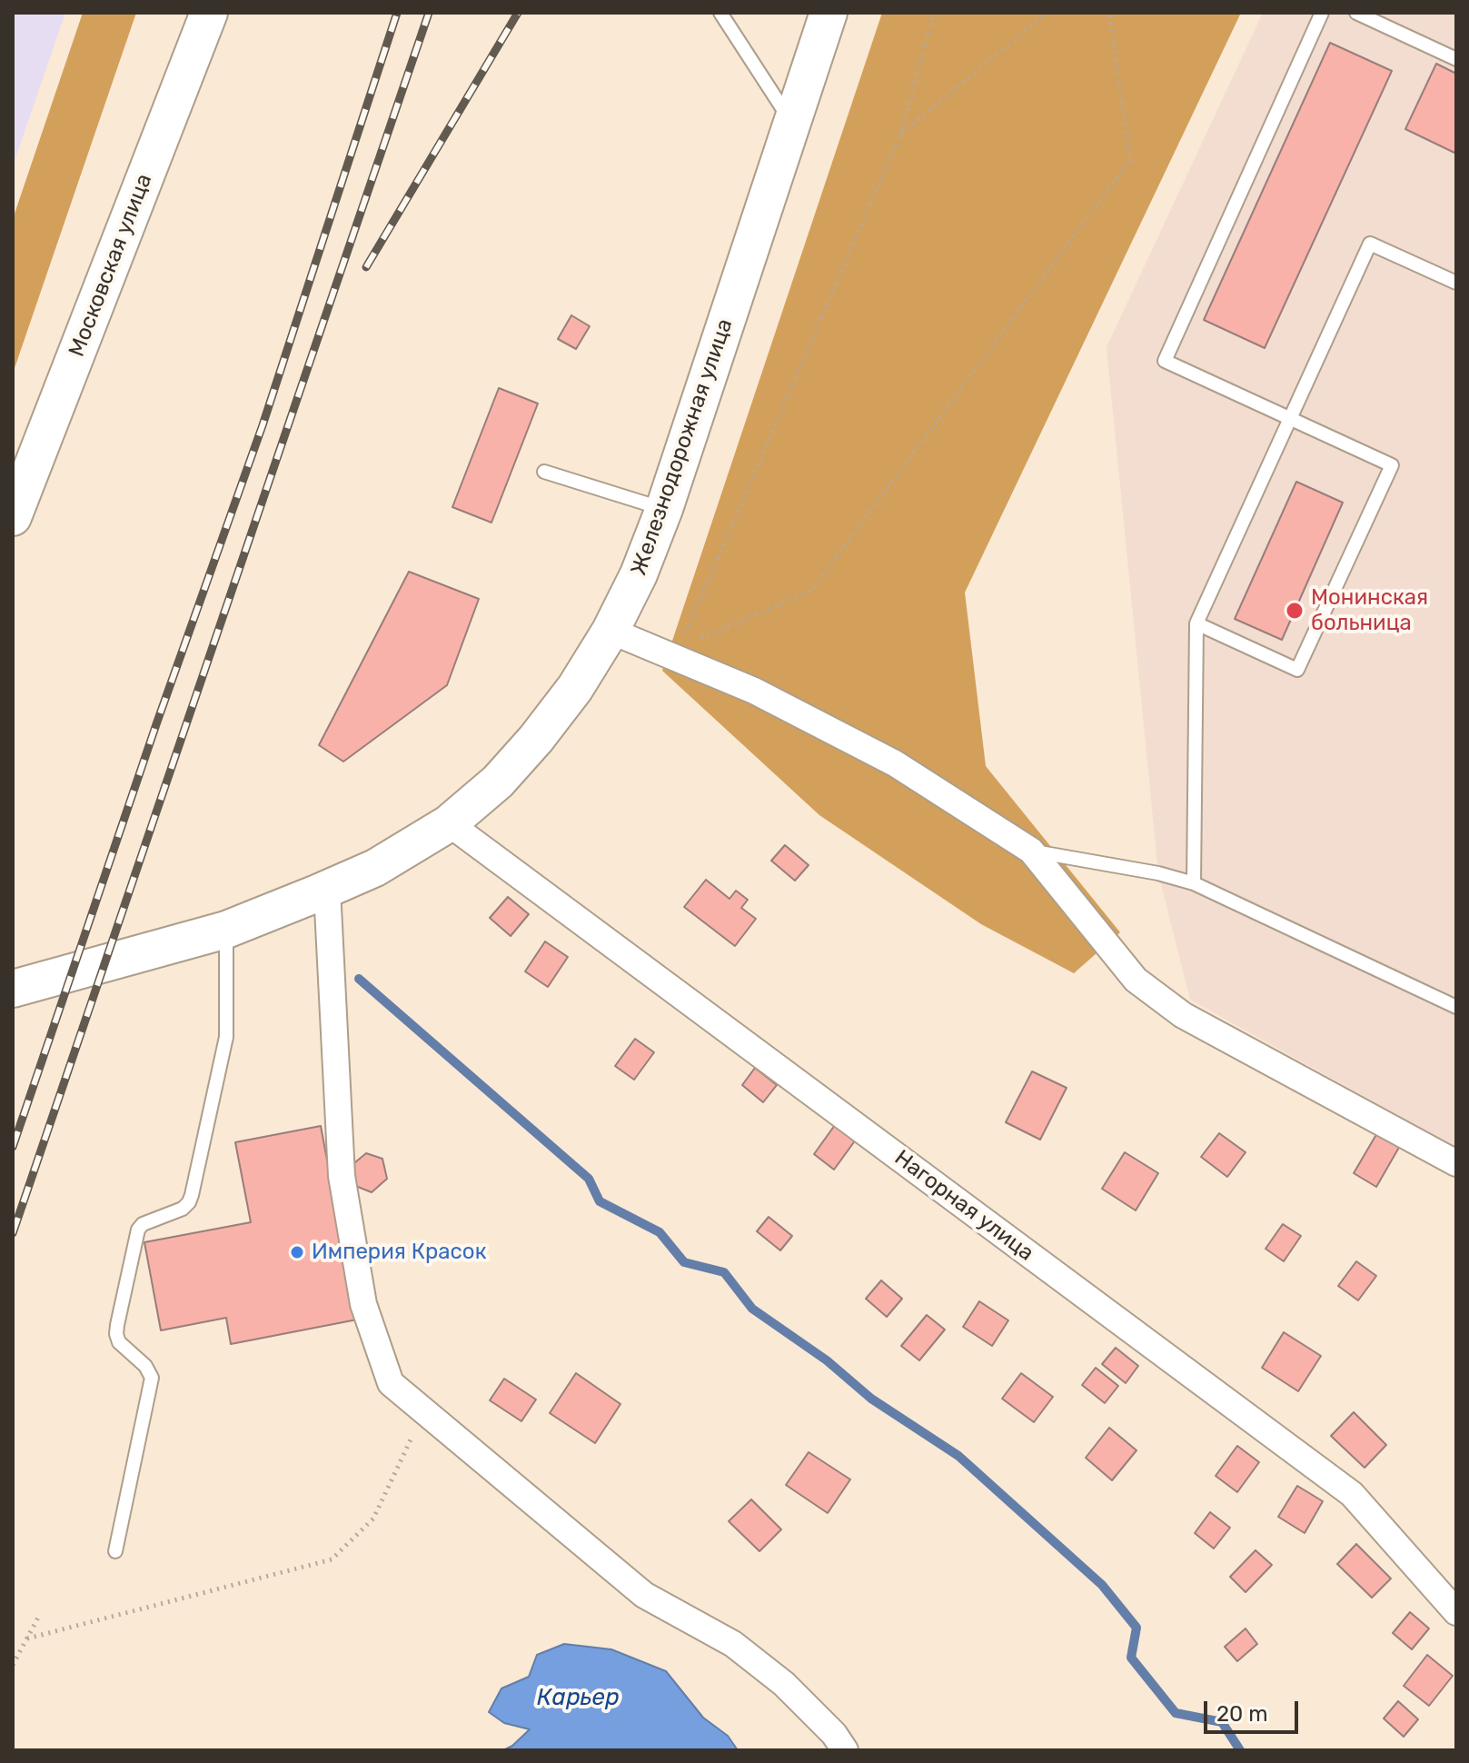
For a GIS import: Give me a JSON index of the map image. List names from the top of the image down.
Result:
{
  "streets": {
    "main road": ["Московская улица", "Железнодорожная улица"],
    "street": ["Нагорная улица"]
  },
  "crossings": [
    ["Железнодорожная улица", "Нагорная улица"]
  ],
  "water": ["Карьер"],
  "places": ["Монинская больница", "Империя Красок"],
  "scale_bar": "20 m"
}
